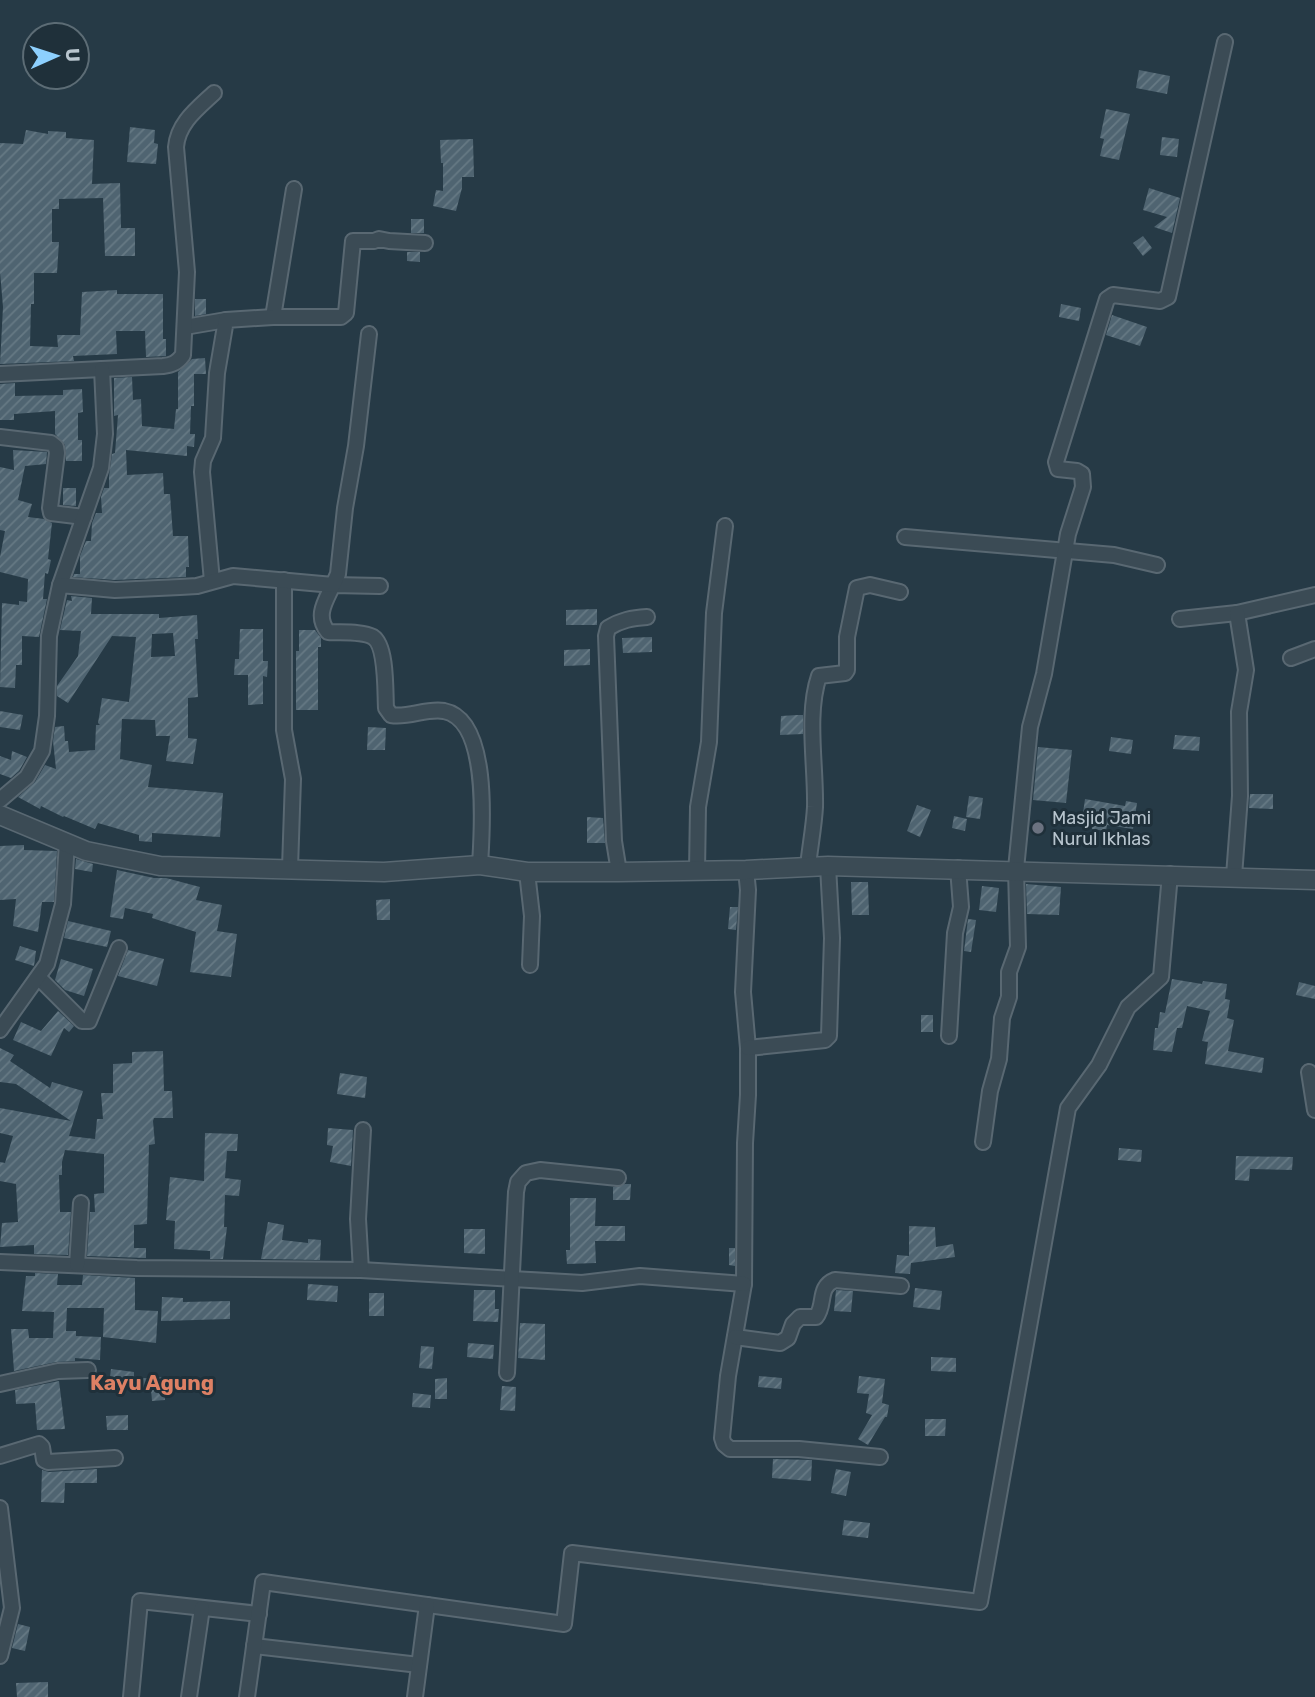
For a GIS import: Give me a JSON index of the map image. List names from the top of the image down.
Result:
{
  "districts": ["Kayu Agung"],
  "places": ["Masjid Jami Nurul Ikhlas"],
  "north": "right"
}
